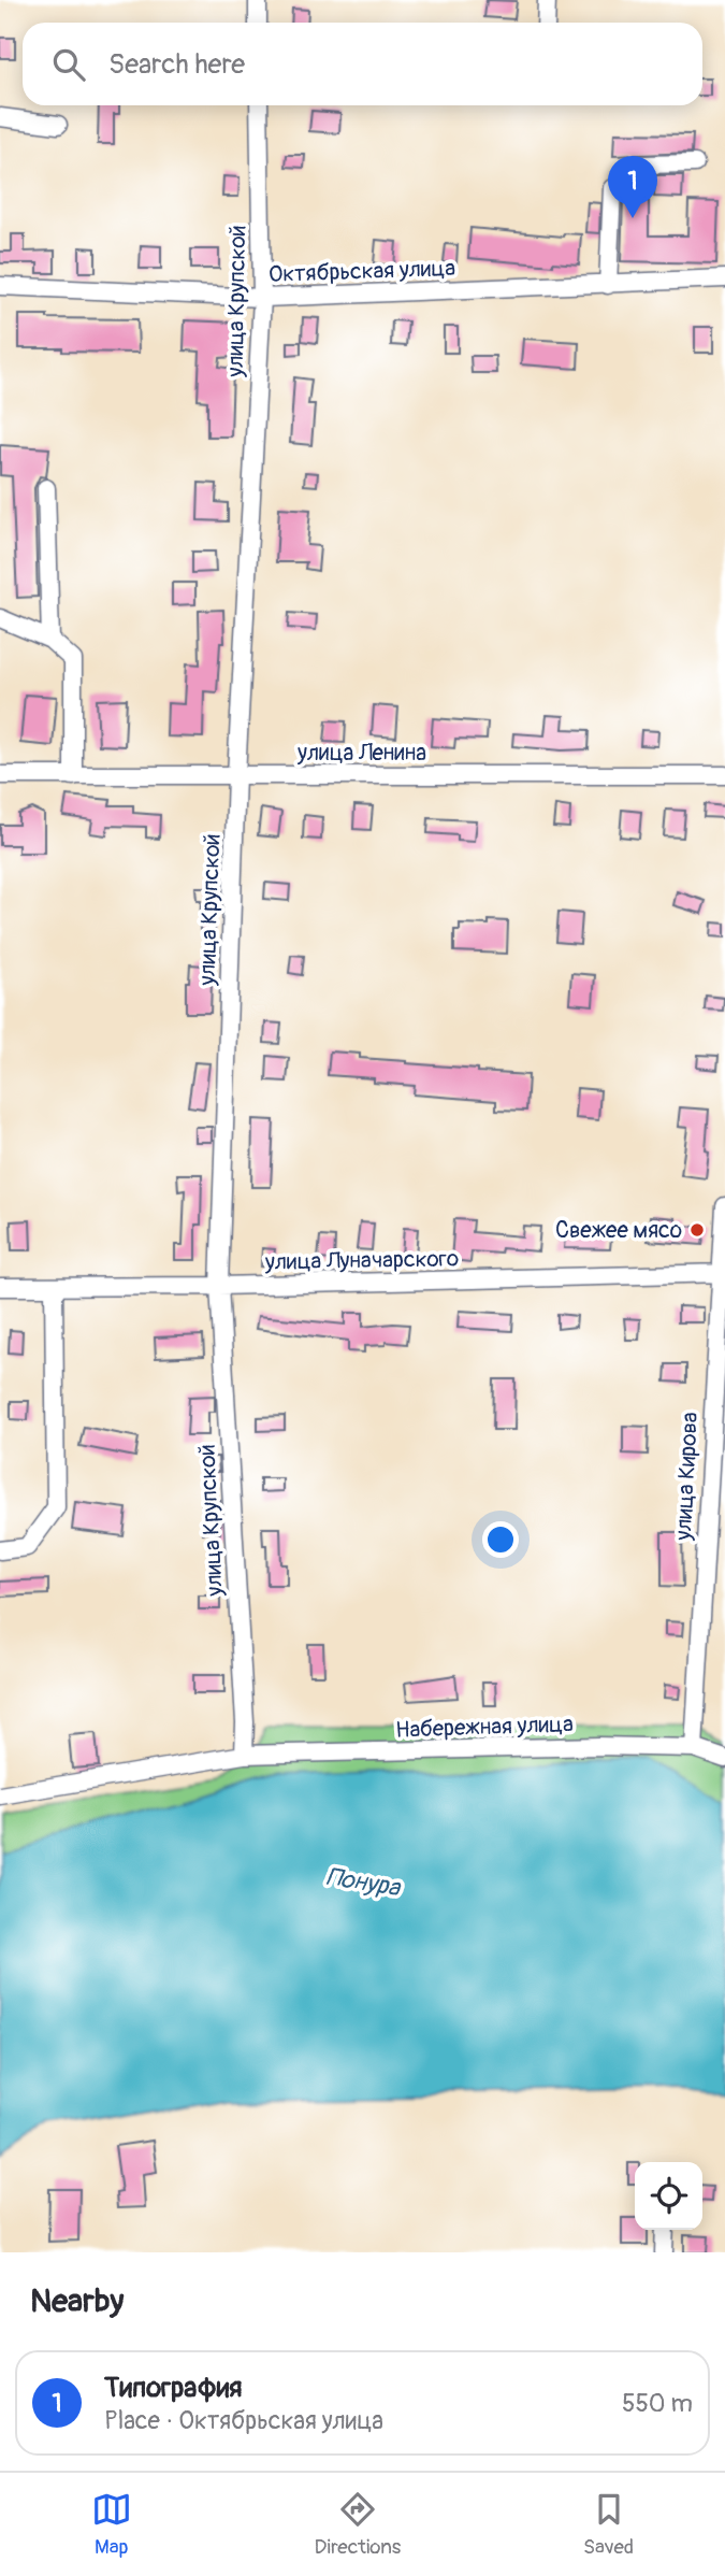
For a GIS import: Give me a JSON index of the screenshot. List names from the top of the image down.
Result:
{
  "streets": {
    "street": [
      "Октябрьская улица",
      "улица Крупской",
      "улица Ленина",
      "улица Луначарского",
      "улица Кирова",
      "Набережная улица"
    ]
  },
  "crossings": [
    ["Октябрьская улица", "улица Крупской"],
    ["улица Крупской", "улица Ленина"],
    ["улица Крупской", "улица Луначарского"],
    ["улица Крупской", "Набережная улица"],
    ["улица Луначарского", "улица Кирова"],
    ["улица Кирова", "Набережная улица"]
  ],
  "water": ["Понура"],
  "places": ["Свежее мясо"],
  "page": {
    "search": "Search here",
    "pins": "1",
    "heading": "Nearby",
    "list": [
      {
        "mark": "1",
        "name": "Типография",
        "note": "Place · Октябрьская улица",
        "value": "550 m"
      }
    ],
    "nav": ["Map", "Directions", "Saved"]
  }
}
